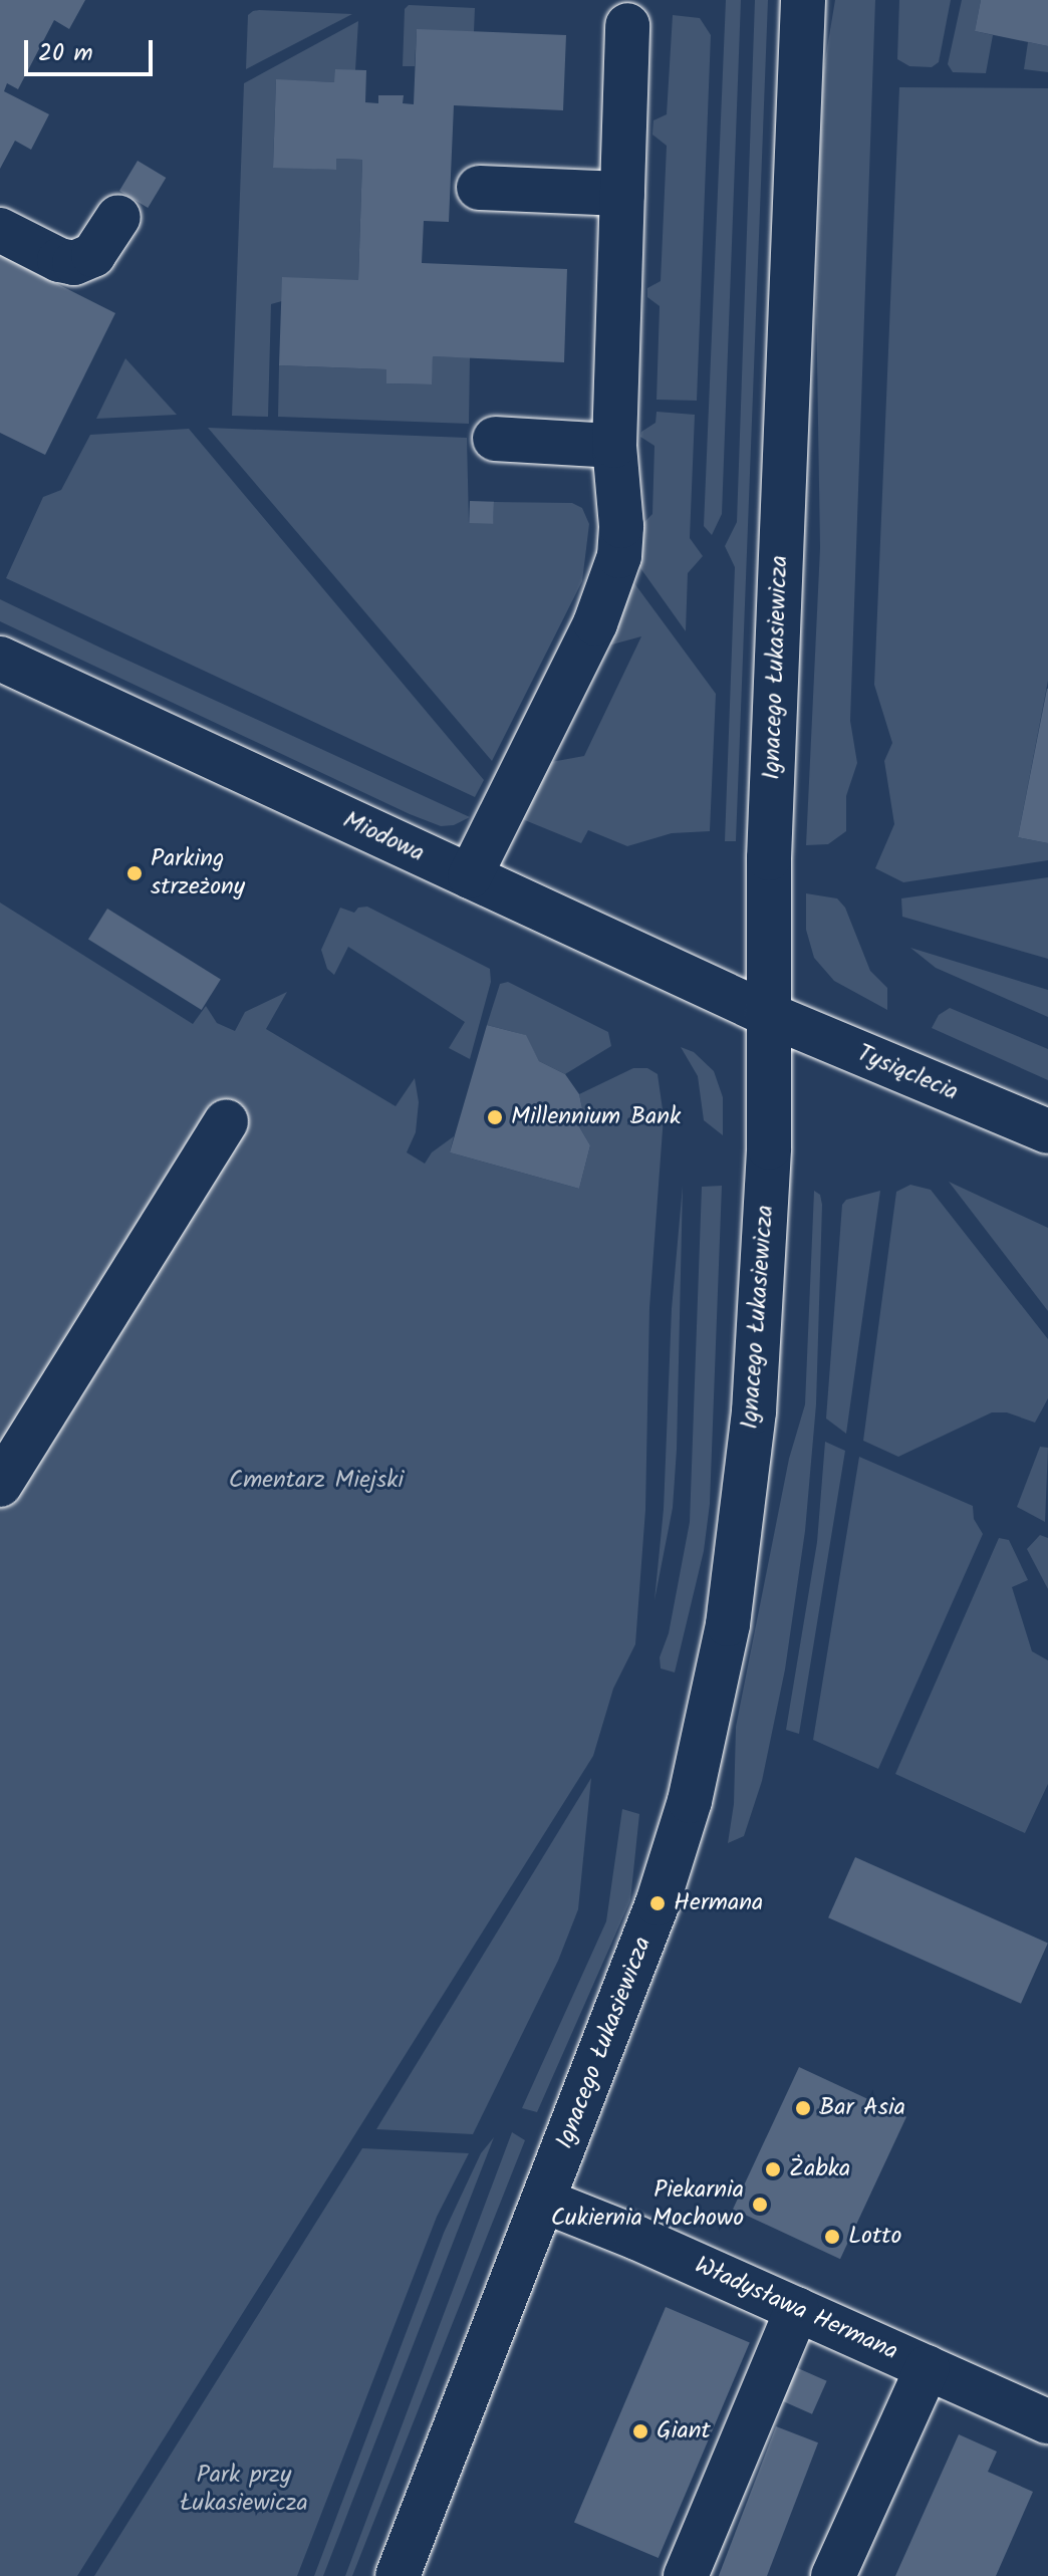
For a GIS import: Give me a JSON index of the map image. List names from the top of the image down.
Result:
{
  "streets": {
    "street": [
      "Ignacego Łukasiewicza",
      "Miodowa",
      "Tysiąclecia",
      "Władysława Hermana"
    ]
  },
  "crossings": [
    ["Ignacego Łukasiewicza", "Miodowa"],
    ["Ignacego Łukasiewicza", "Tysiąclecia"],
    ["Ignacego Łukasiewicza", "Władysława Hermana"],
    ["Miodowa", "Tysiąclecia"]
  ],
  "parks": ["Cmentarz Miejski", "Park przy Łukasiewicza"],
  "places": [
    "Parking strzeżony",
    "Millennium Bank",
    "Hermana",
    "Bar Asia",
    "Żabka",
    "Piekarnia Cukiernia Mochowo",
    "Lotto",
    "Giant"
  ],
  "scale_bar": "20 m"
}
